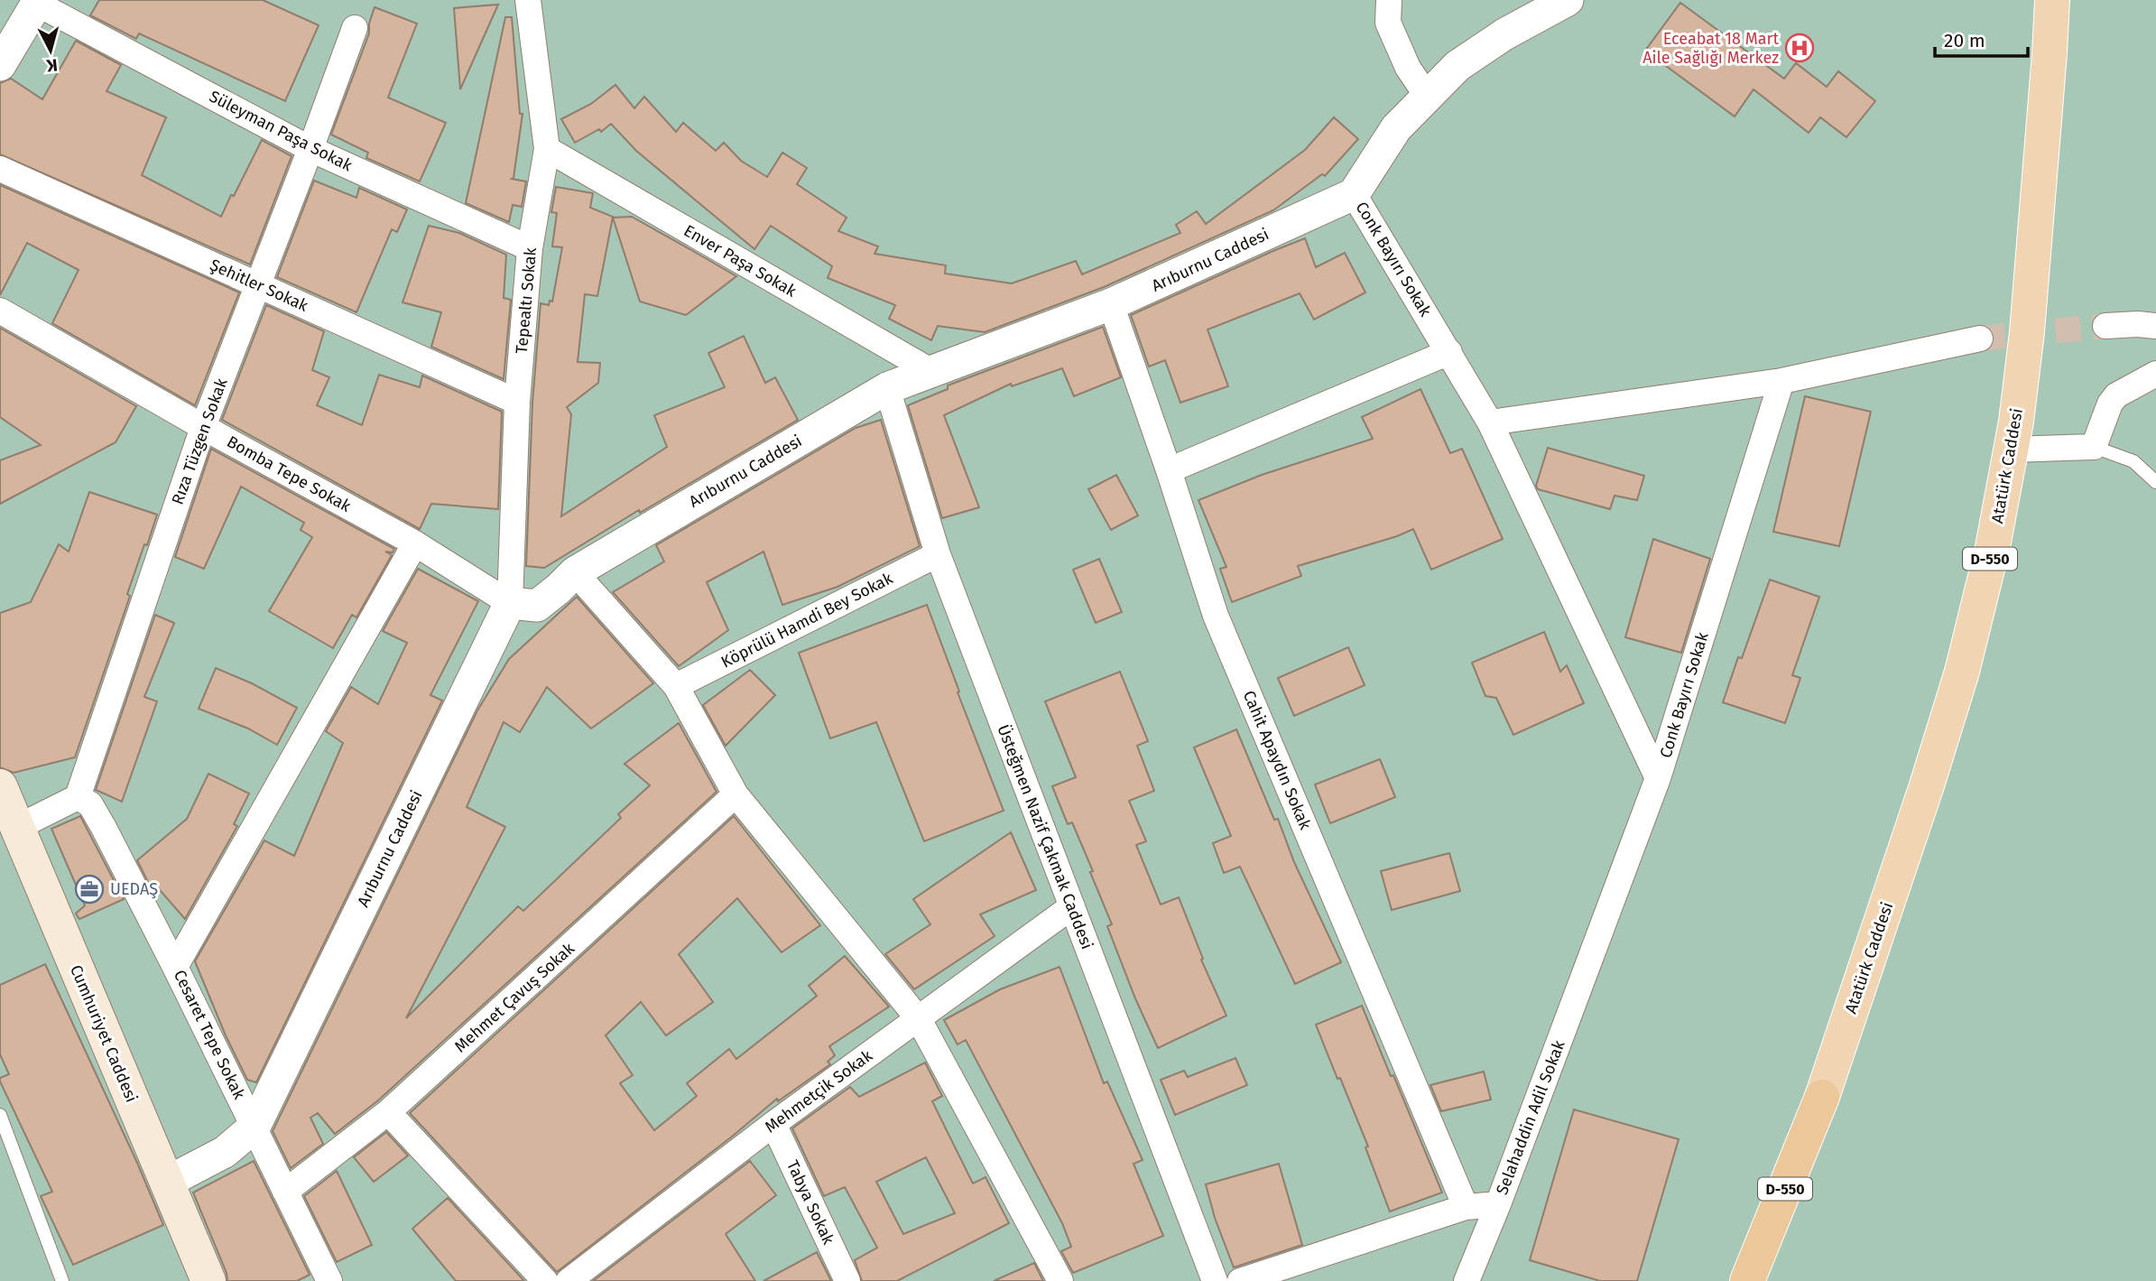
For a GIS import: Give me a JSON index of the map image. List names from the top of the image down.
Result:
{
  "streets": {
    "highway": ["D-550"],
    "main road": ["Atatürk Caddesi", "Cumhuriyet Caddesi"],
    "street": [
      "Süleyman Paşa Sokak",
      "Conk Bayırı Sokak",
      "Arıburnu Caddesi",
      "Enver Paşa Sokak",
      "Şehitler Sokak",
      "Tepealtı Sokak",
      "Rıza Tüzgen Sokak",
      "Bomba Tepe Sokak",
      "Köprülü Hamdi Bey Sokak",
      "Cahit Apaydın Sokak",
      "Üsteğmen Nazif Çakmak Caddesi",
      "Mehmet Çavuş Sokak",
      "Cesaret Tepe Sokak",
      "Mehmetçik Sokak",
      "Selahaddin Adil Sokak",
      "Tabya Sokak"
    ]
  },
  "crossings": [
    ["Süleyman Paşa Sokak", "Tepealtı Sokak"],
    ["Süleyman Paşa Sokak", "Rıza Tüzgen Sokak"],
    ["Conk Bayırı Sokak", "Arıburnu Caddesi"],
    ["Conk Bayırı Sokak", "Selahaddin Adil Sokak"],
    ["Arıburnu Caddesi", "Enver Paşa Sokak"],
    ["Arıburnu Caddesi", "Tepealtı Sokak"],
    ["Arıburnu Caddesi", "Bomba Tepe Sokak"],
    ["Arıburnu Caddesi", "Cahit Apaydın Sokak"],
    ["Arıburnu Caddesi", "Üsteğmen Nazif Çakmak Caddesi"],
    ["Arıburnu Caddesi", "Cumhuriyet Caddesi"],
    ["Arıburnu Caddesi", "Cesaret Tepe Sokak"],
    ["Enver Paşa Sokak", "Tepealtı Sokak"],
    ["Şehitler Sokak", "Tepealtı Sokak"],
    ["Şehitler Sokak", "Rıza Tüzgen Sokak"],
    ["Tepealtı Sokak", "Bomba Tepe Sokak"],
    ["Rıza Tüzgen Sokak", "Bomba Tepe Sokak"],
    ["Rıza Tüzgen Sokak", "Cesaret Tepe Sokak"],
    ["Atatürk Caddesi", "D-550"],
    ["Köprülü Hamdi Bey Sokak", "Üsteğmen Nazif Çakmak Caddesi"],
    ["Cahit Apaydın Sokak", "Selahaddin Adil Sokak"],
    ["Üsteğmen Nazif Çakmak Caddesi", "Mehmetçik Sokak"],
    ["Mehmet Çavuş Sokak", "Cesaret Tepe Sokak"],
    ["Mehmetçik Sokak", "Tabya Sokak"]
  ],
  "places": {
    "hospital": ["Eceabat 18 Mart Aile Sağlığı Merkez"],
    "office": ["UEDAŞ"]
  },
  "scale_bar": "20 m",
  "north": "bottom"
}
